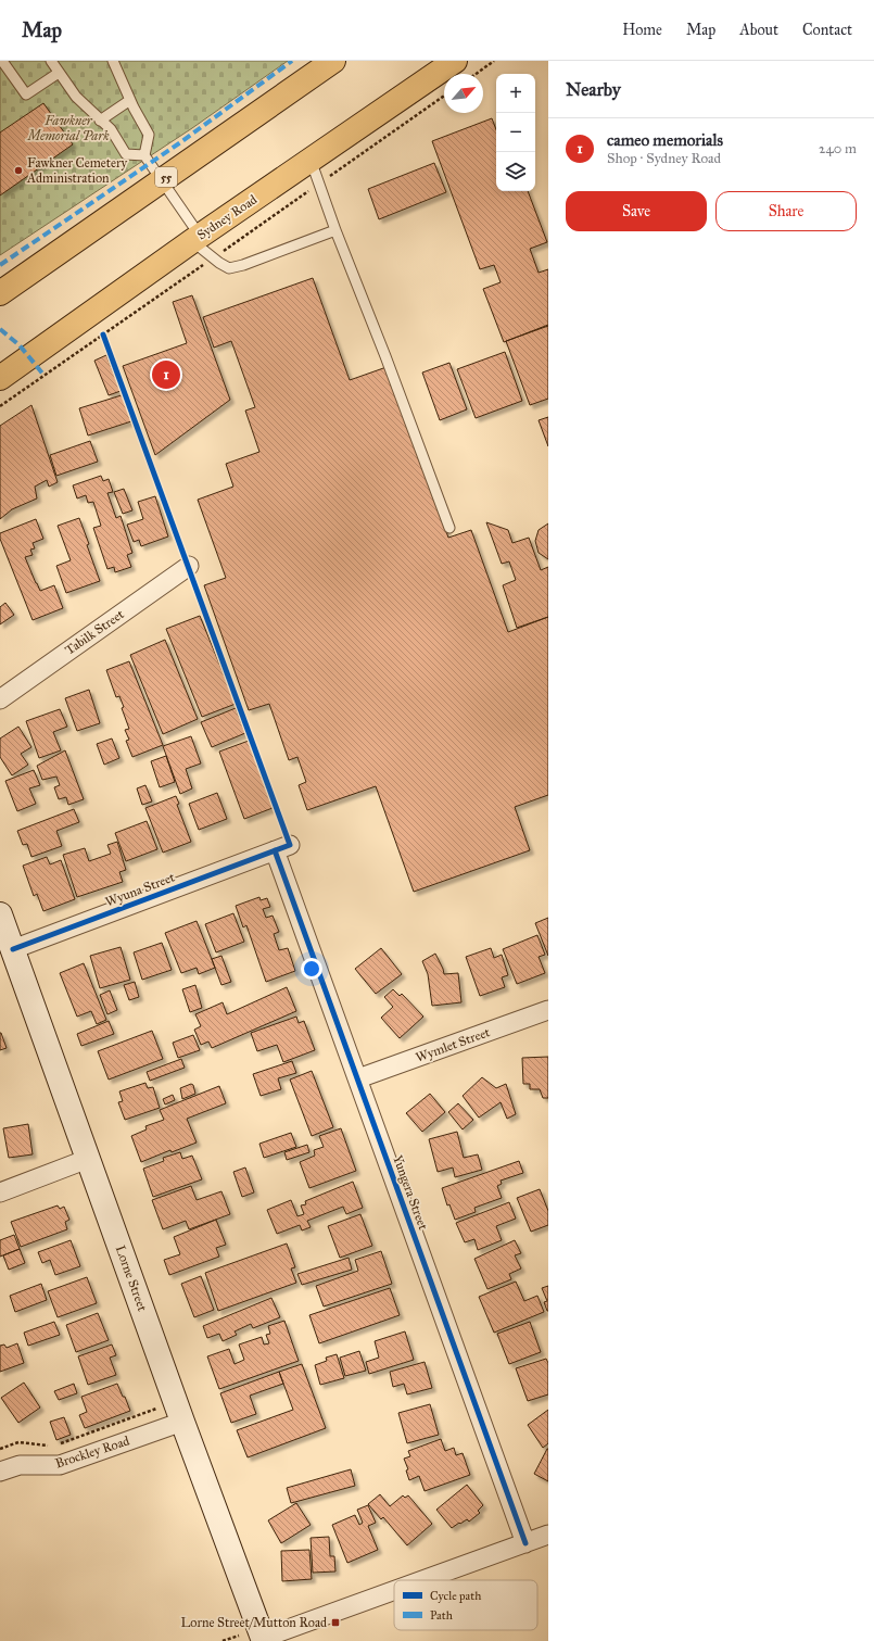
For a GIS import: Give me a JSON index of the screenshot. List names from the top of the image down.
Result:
{
  "streets": {
    "highway": ["55", "Sydney Road"],
    "street": [
      "Tabilk Street",
      "Wyuna Street",
      "Wymlet Street",
      "Yungera Street",
      "Lorne Street",
      "Brockley Road"
    ]
  },
  "crossings": [
    ["Wyuna Street", "Yungera Street"],
    ["Wyuna Street", "Lorne Street"],
    ["Wymlet Street", "Yungera Street"],
    ["Lorne Street", "Brockley Road"]
  ],
  "parks": ["Fawkner Memorial Park"],
  "places": {
    "other": ["Fawkner Cemetery Administration"],
    "transit": ["Lorne Street/Mutton Road"]
  },
  "legend": ["Cycle path", "Path"],
  "north": "top right",
  "page": {
    "header": "Map",
    "nav": [
      "Home",
      "Map",
      "About",
      "Contact"
    ],
    "heading": "Nearby",
    "map_buttons": ["+", "−"],
    "list": [
      {
        "mark": "1",
        "name": "cameo memorials",
        "note": "Shop · Sydney Road",
        "value": "240 m"
      }
    ],
    "buttons": ["Save", "Share"],
    "pins": "1"
  }
}
